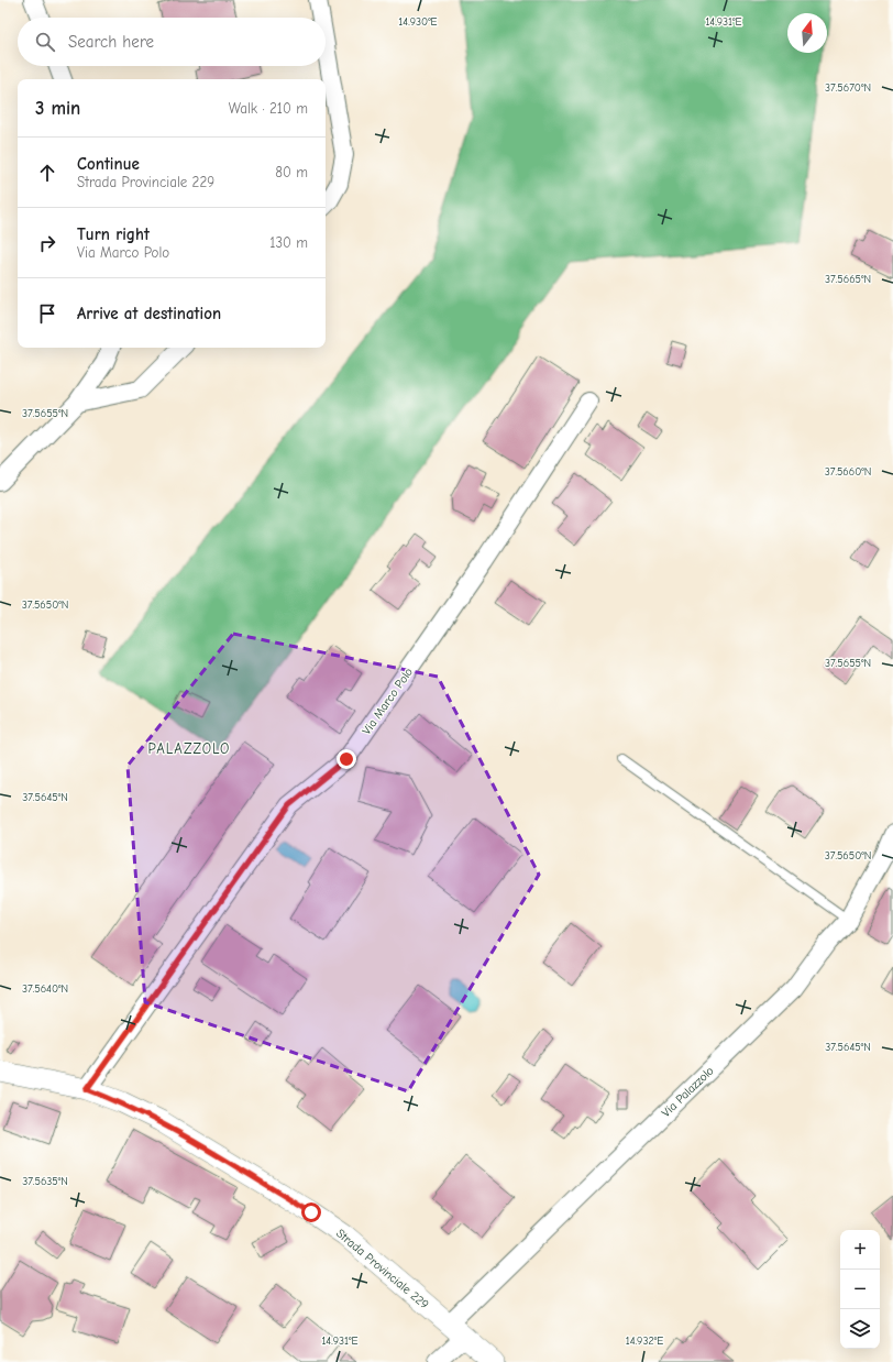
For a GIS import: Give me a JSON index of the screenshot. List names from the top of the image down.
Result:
{
  "streets": {
    "street": ["Via Marco Polo", "Via Palazzolo", "Strada Provinciale 229"]
  },
  "crossings": [
    ["Via Marco Polo", "Strada Provinciale 229"],
    ["Via Palazzolo", "Strada Provinciale 229"]
  ],
  "districts": ["PALAZZOLO"],
  "north": "top",
  "page": {
    "search": "Search here",
    "heading": ["3 min", "Walk · 210 m"],
    "list": [
      ["Continue", "Strada Provinciale 229", "80 m"],
      ["Turn right", "Via Marco Polo", "130 m"],
      "Arrive at destination"
    ],
    "map_buttons": ["+", "−"]
  },
  "coordinates": [
    "14.930°E",
    "14.931°E",
    "37.5670°N",
    "37.5665°N",
    "37.5655°N",
    "37.5660°N",
    "37.5650°N",
    "37.5645°N",
    "37.5640°N",
    "37.5635°N",
    "14.932°E"
  ]
}
